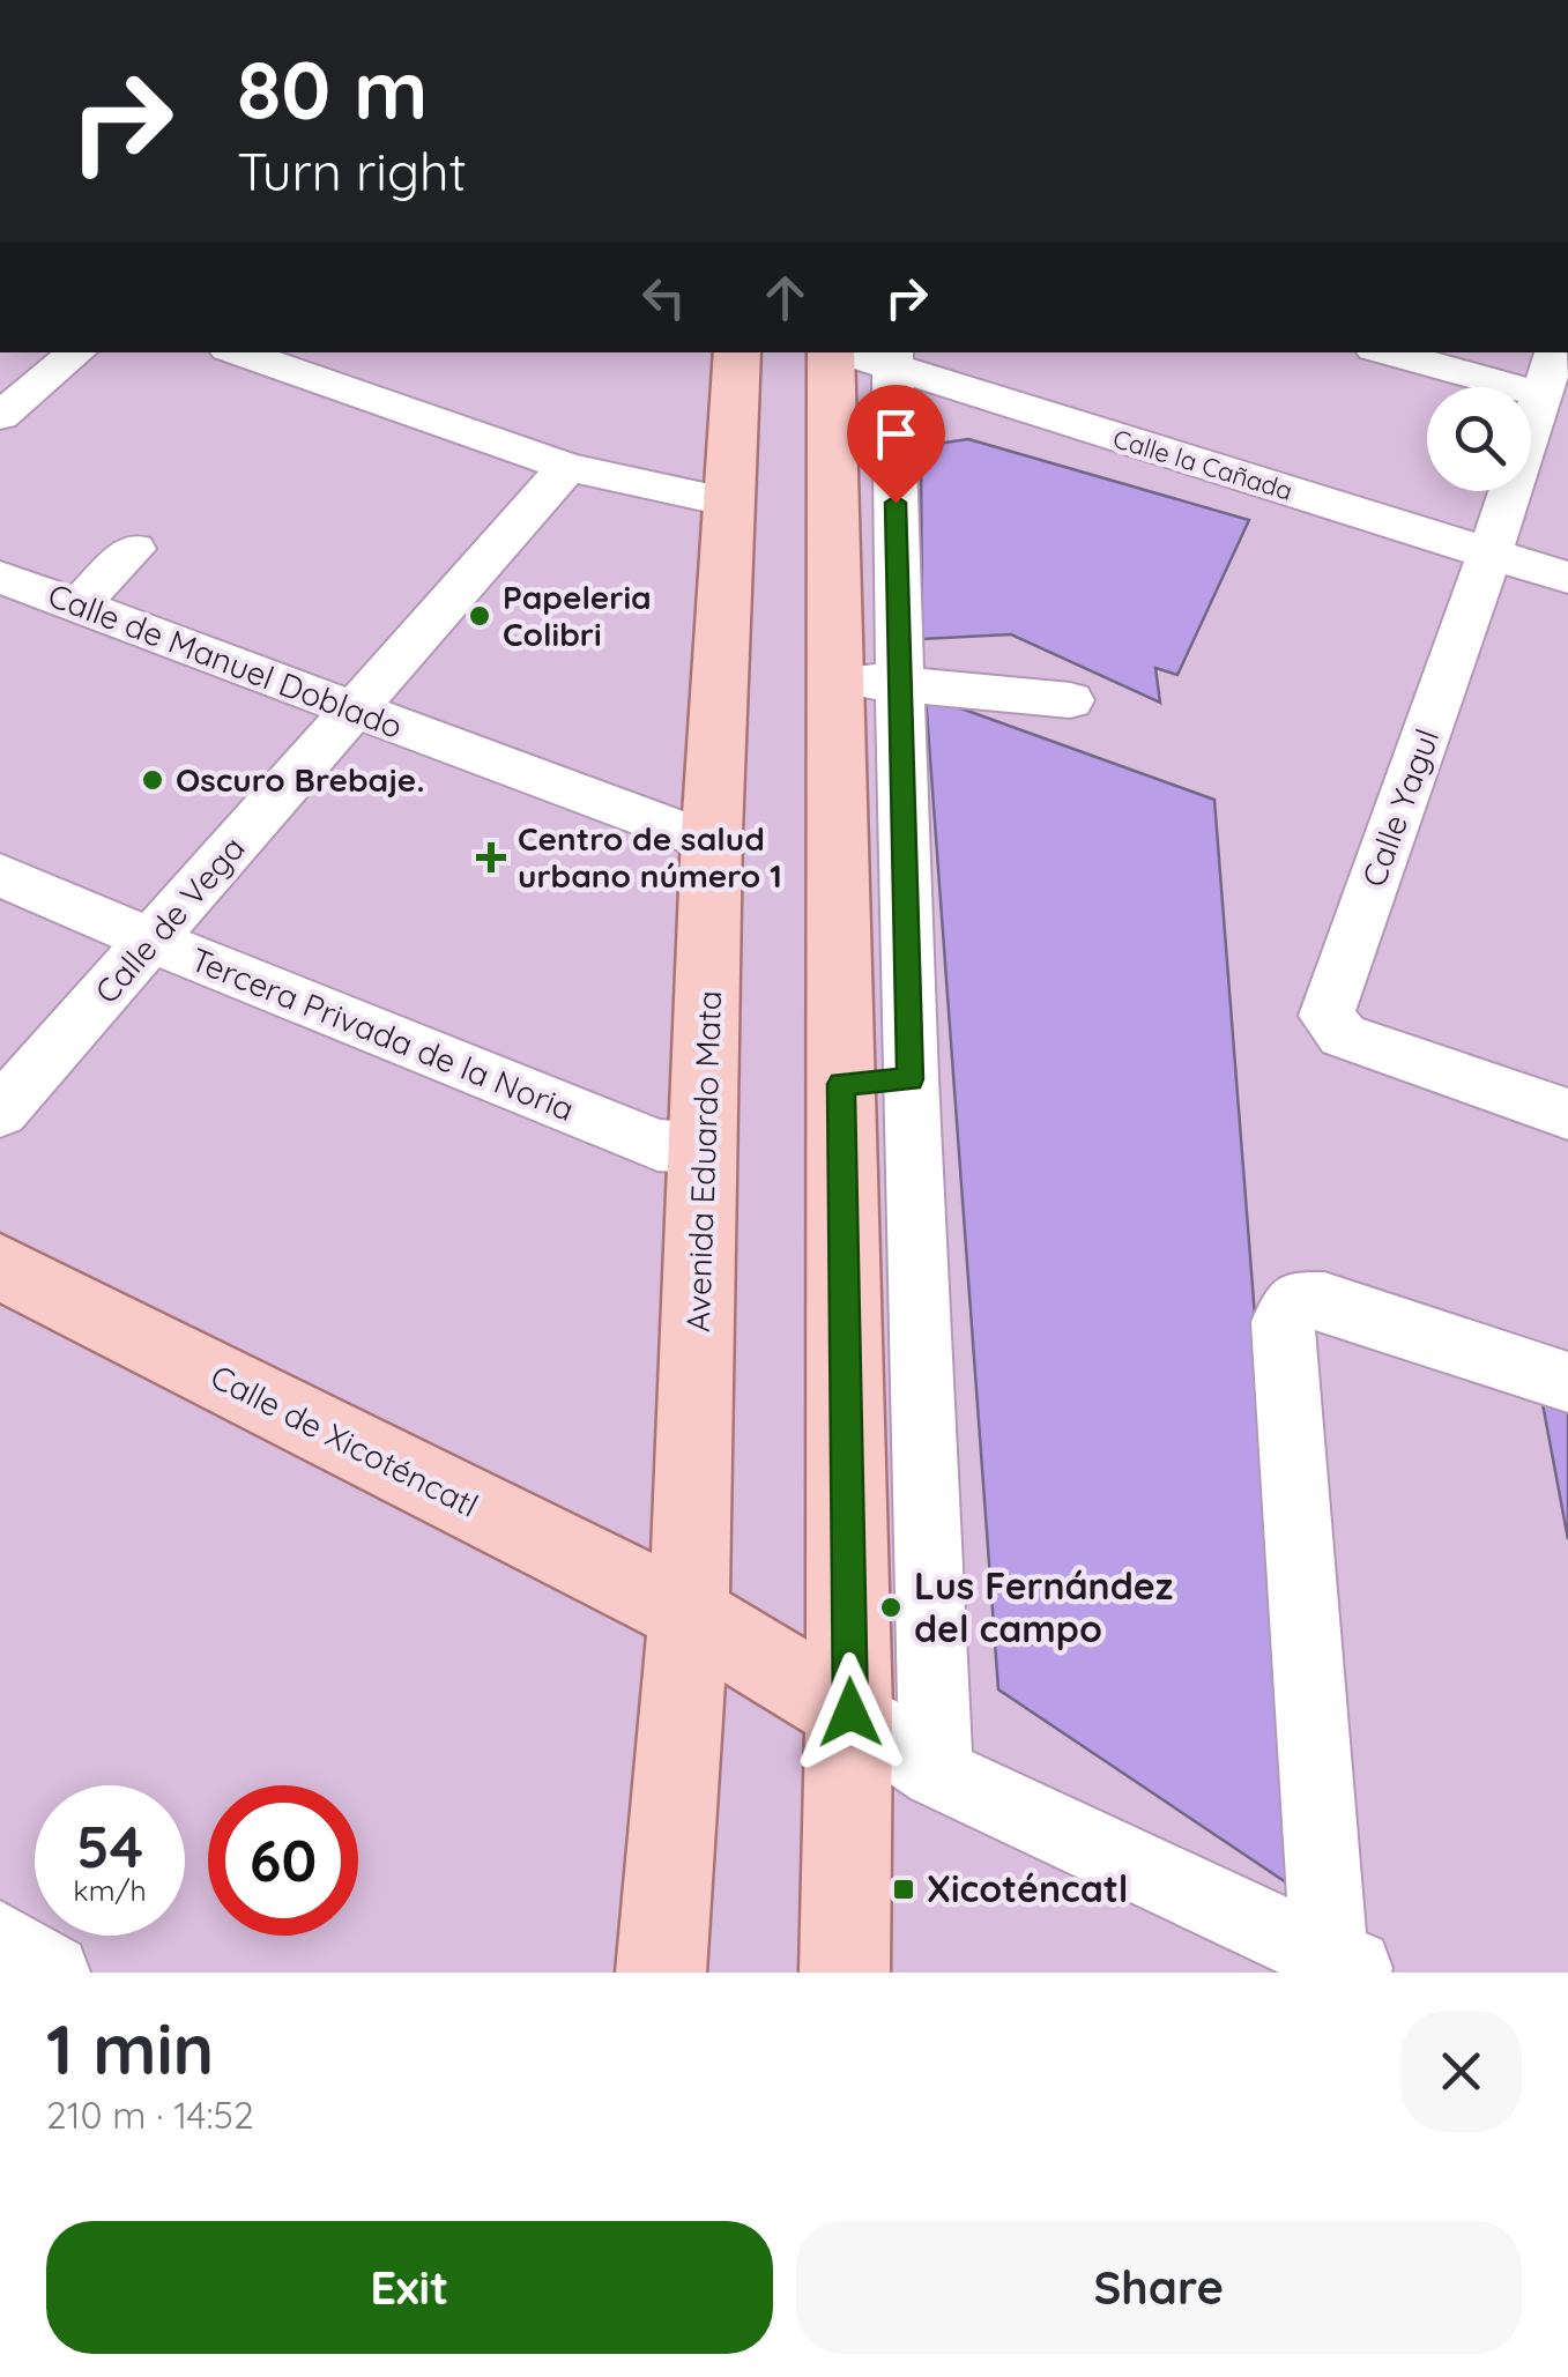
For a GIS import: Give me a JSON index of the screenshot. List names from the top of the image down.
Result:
{
  "streets": {
    "main road": ["Avenida Eduardo Mata", "Calle de Xicoténcatl"],
    "street": [
      "Calle la Cañada",
      "Calle de Manuel Doblado",
      "Calle Yagul",
      "Calle de Vega",
      "Tercera Privada de la Noria"
    ]
  },
  "crossings": [
    ["Calle la Cañada", "Calle Yagul"],
    ["Calle de Manuel Doblado", "Calle de Vega"],
    ["Calle de Manuel Doblado", "Avenida Eduardo Mata"],
    ["Calle de Vega", "Tercera Privada de la Noria"],
    ["Tercera Privada de la Noria", "Avenida Eduardo Mata"],
    ["Avenida Eduardo Mata", "Calle de Xicoténcatl"]
  ],
  "places": {
    "other": ["Papeleria Colibri", "Oscuro Brebaje.", "Lus Fernández del campo"],
    "health": ["Centro de salud urbano número 1"],
    "transit": ["Xicoténcatl"]
  },
  "page": {
    "turn": ["80 m", "Turn right"],
    "speed": "54 km/h",
    "limit": "60",
    "heading": ["1 min", "210 m · 14:52"],
    "buttons": ["Exit", "Share"]
  }
}
